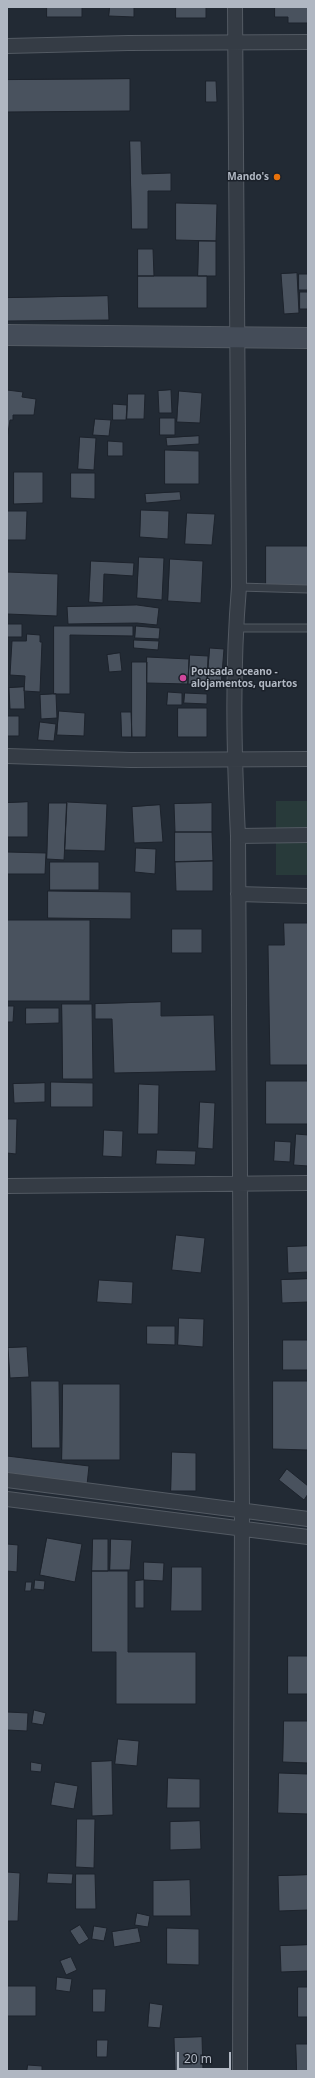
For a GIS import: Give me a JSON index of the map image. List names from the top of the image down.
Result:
{
  "places": ["Mando's", "Pousada oceano - alojamentos, quartos"],
  "scale_bar": "20 m"
}
